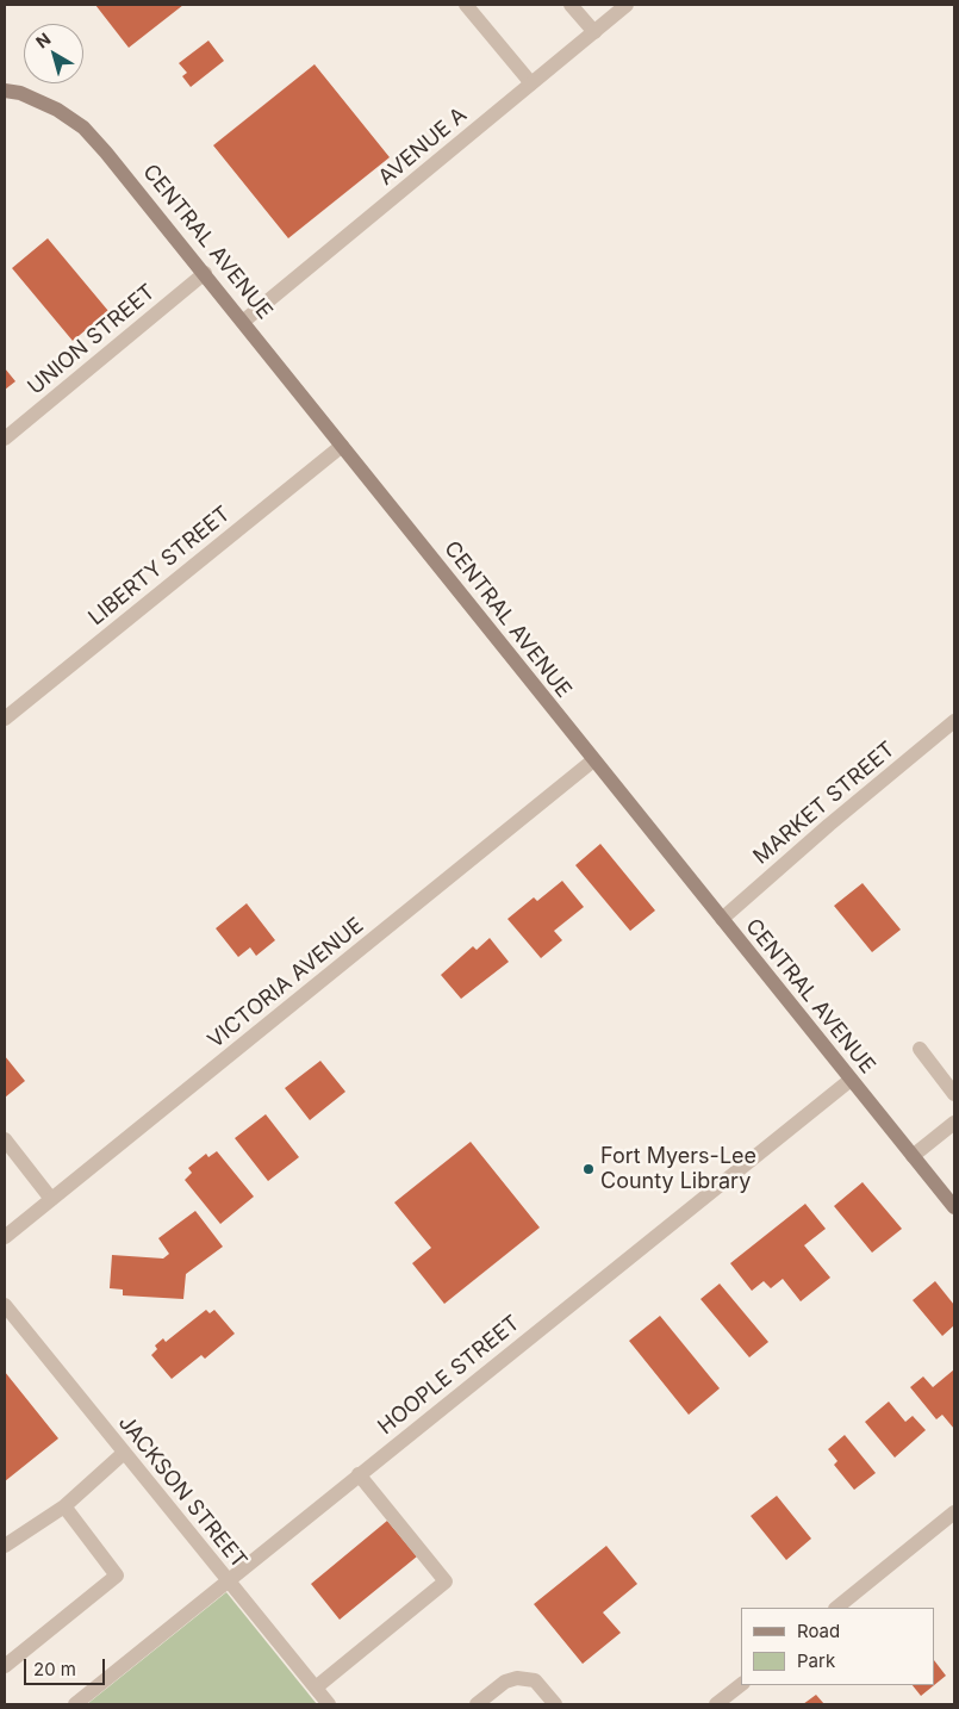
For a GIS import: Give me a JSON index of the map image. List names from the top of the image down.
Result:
{
  "streets": {
    "street": [
      "AVENUE A",
      "CENTRAL AVENUE",
      "UNION STREET",
      "LIBERTY STREET",
      "MARKET STREET",
      "VICTORIA AVENUE",
      "HOOPLE STREET",
      "JACKSON STREET"
    ]
  },
  "crossings": [
    ["AVENUE A", "CENTRAL AVENUE"],
    ["CENTRAL AVENUE", "UNION STREET"],
    ["CENTRAL AVENUE", "LIBERTY STREET"],
    ["CENTRAL AVENUE", "MARKET STREET"],
    ["CENTRAL AVENUE", "VICTORIA AVENUE"],
    ["CENTRAL AVENUE", "HOOPLE STREET"],
    ["HOOPLE STREET", "JACKSON STREET"]
  ],
  "places": ["Fort Myers-Lee County Library"],
  "legend": ["Road", "Park"],
  "scale_bar": "20 m",
  "north": "top left"
}
